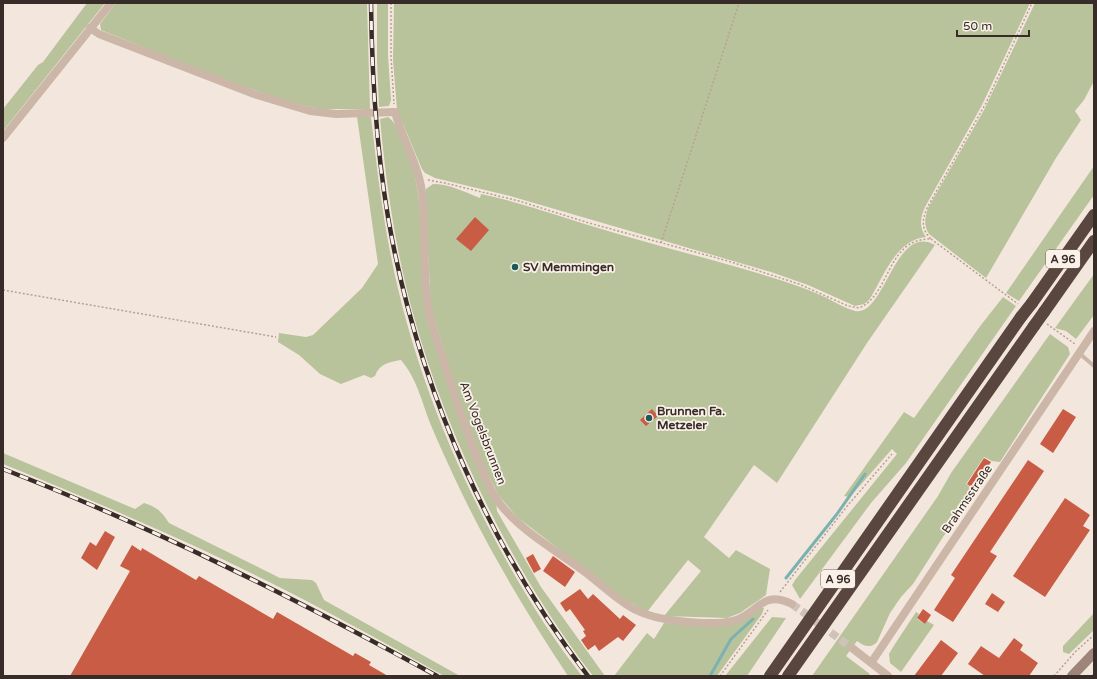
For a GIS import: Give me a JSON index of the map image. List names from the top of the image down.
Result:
{
  "streets": {
    "highway": ["A 96"],
    "street": ["Am Vogelsbrunnen", "Brahmsstraße"]
  },
  "places": ["SV Memmingen", "Brunnen Fa. Metzeler"],
  "scale_bar": "50 m"
}
